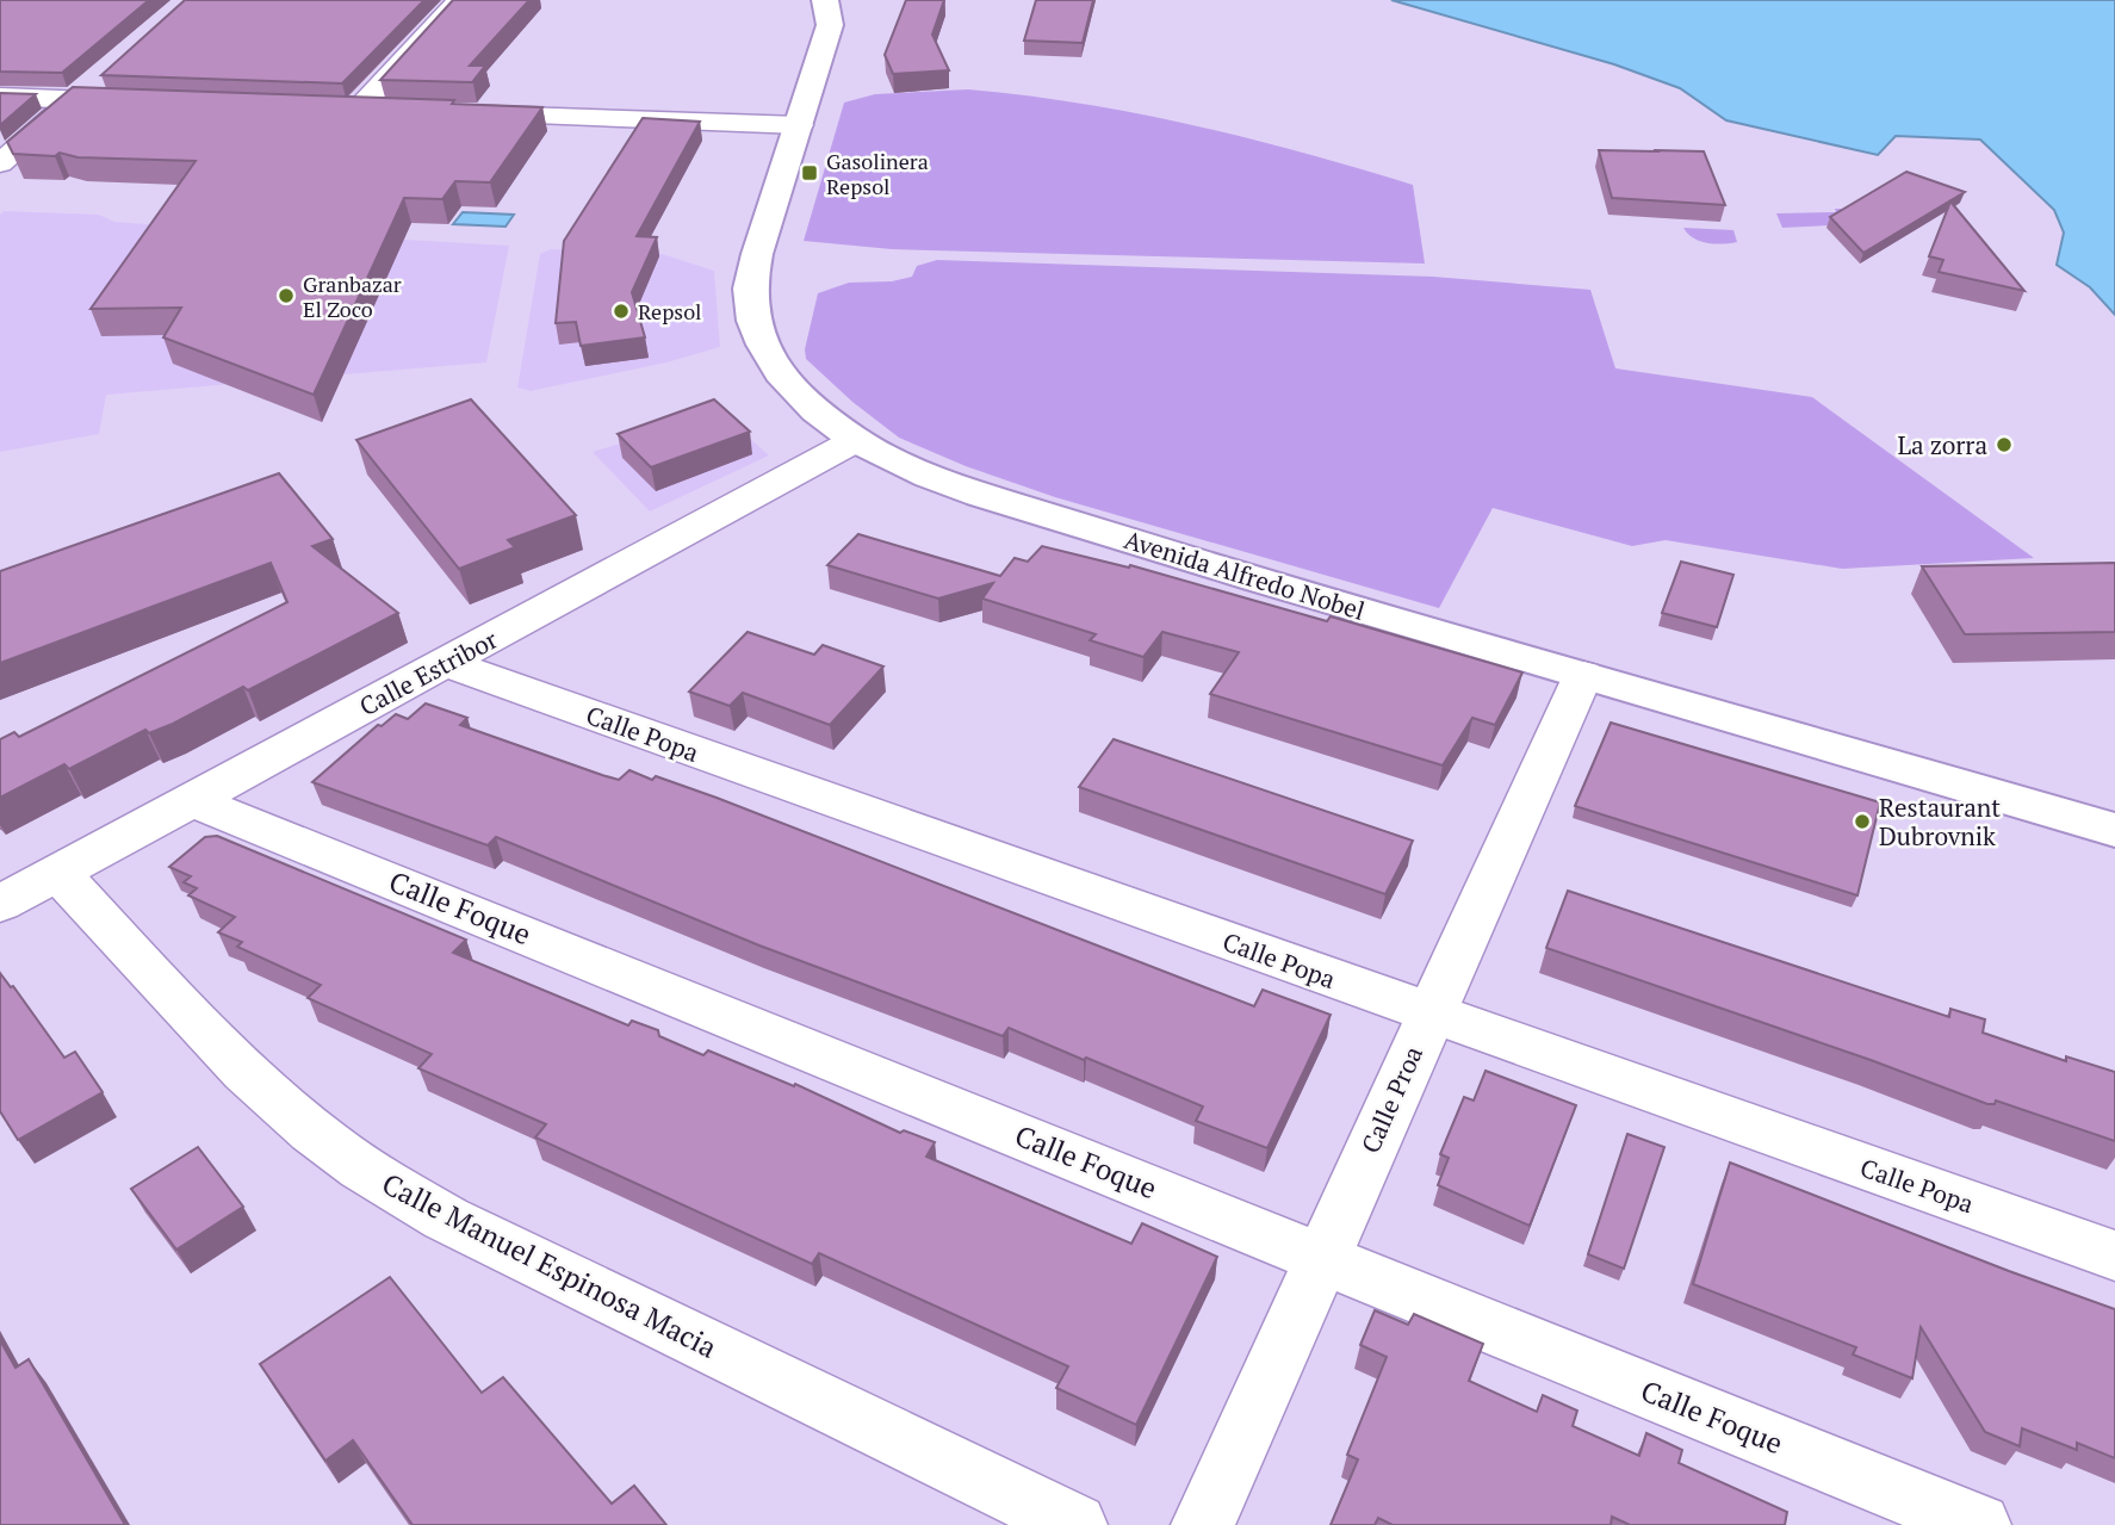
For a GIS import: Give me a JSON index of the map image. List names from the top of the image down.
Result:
{
  "streets": {
    "main road": ["Avenida Alfredo Nobel"],
    "street": [
      "Calle Estribor",
      "Calle Popa",
      "Calle Foque",
      "Calle Proa",
      "Calle Manuel Espinosa Macia"
    ]
  },
  "crossings": [
    ["Avenida Alfredo Nobel", "Calle Estribor"],
    ["Avenida Alfredo Nobel", "Calle Proa"],
    ["Calle Estribor", "Calle Popa"],
    ["Calle Estribor", "Calle Foque"],
    ["Calle Estribor", "Calle Manuel Espinosa Macia"],
    ["Calle Popa", "Calle Proa"],
    ["Calle Foque", "Calle Proa"]
  ],
  "places": {
    "transit": ["Gasolinera Repsol"],
    "other": [
      "Granbazar El Zoco",
      "Repsol",
      "La zorra",
      "Restaurant Dubrovnik"
    ]
  }
}
